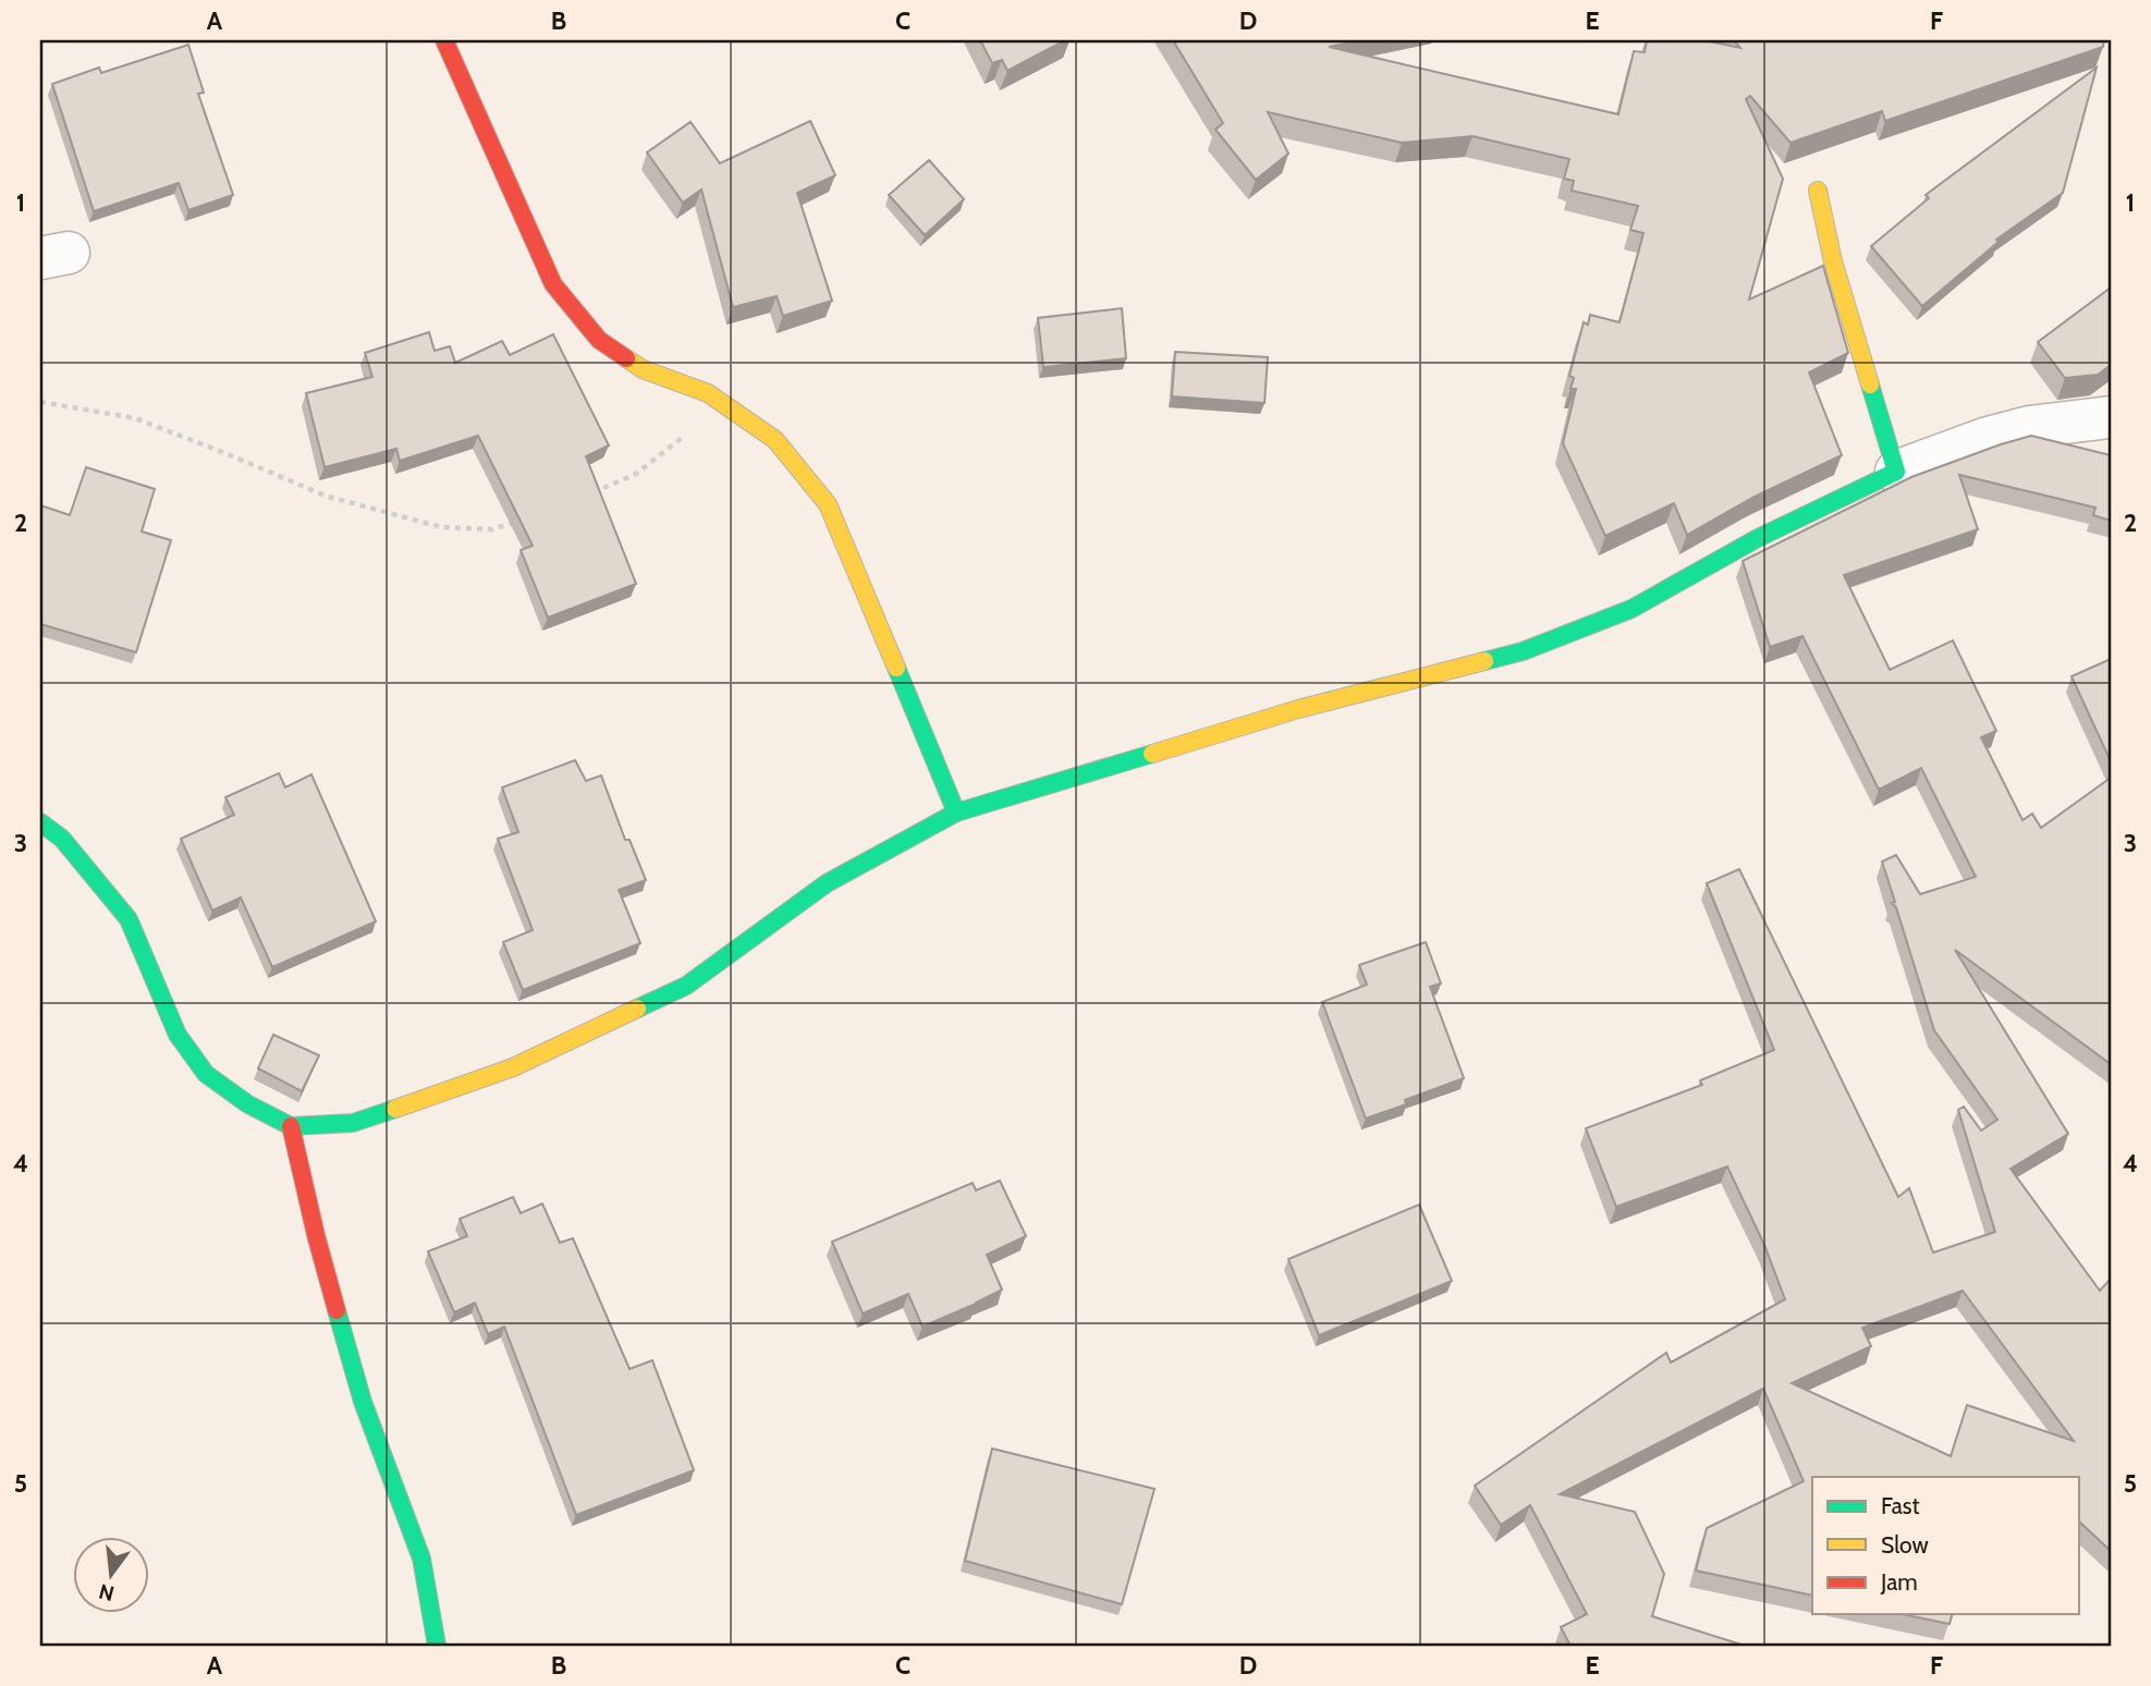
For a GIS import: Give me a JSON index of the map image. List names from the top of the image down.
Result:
{
  "legend": ["Fast", "Slow", "Jam"],
  "north": "bottom",
  "grid": {
    "columns": [
      "A",
      "B",
      "C",
      "D",
      "E",
      "F"
    ],
    "rows": [
      "1",
      "2",
      "3",
      "4",
      "5"
    ]
  }
}
